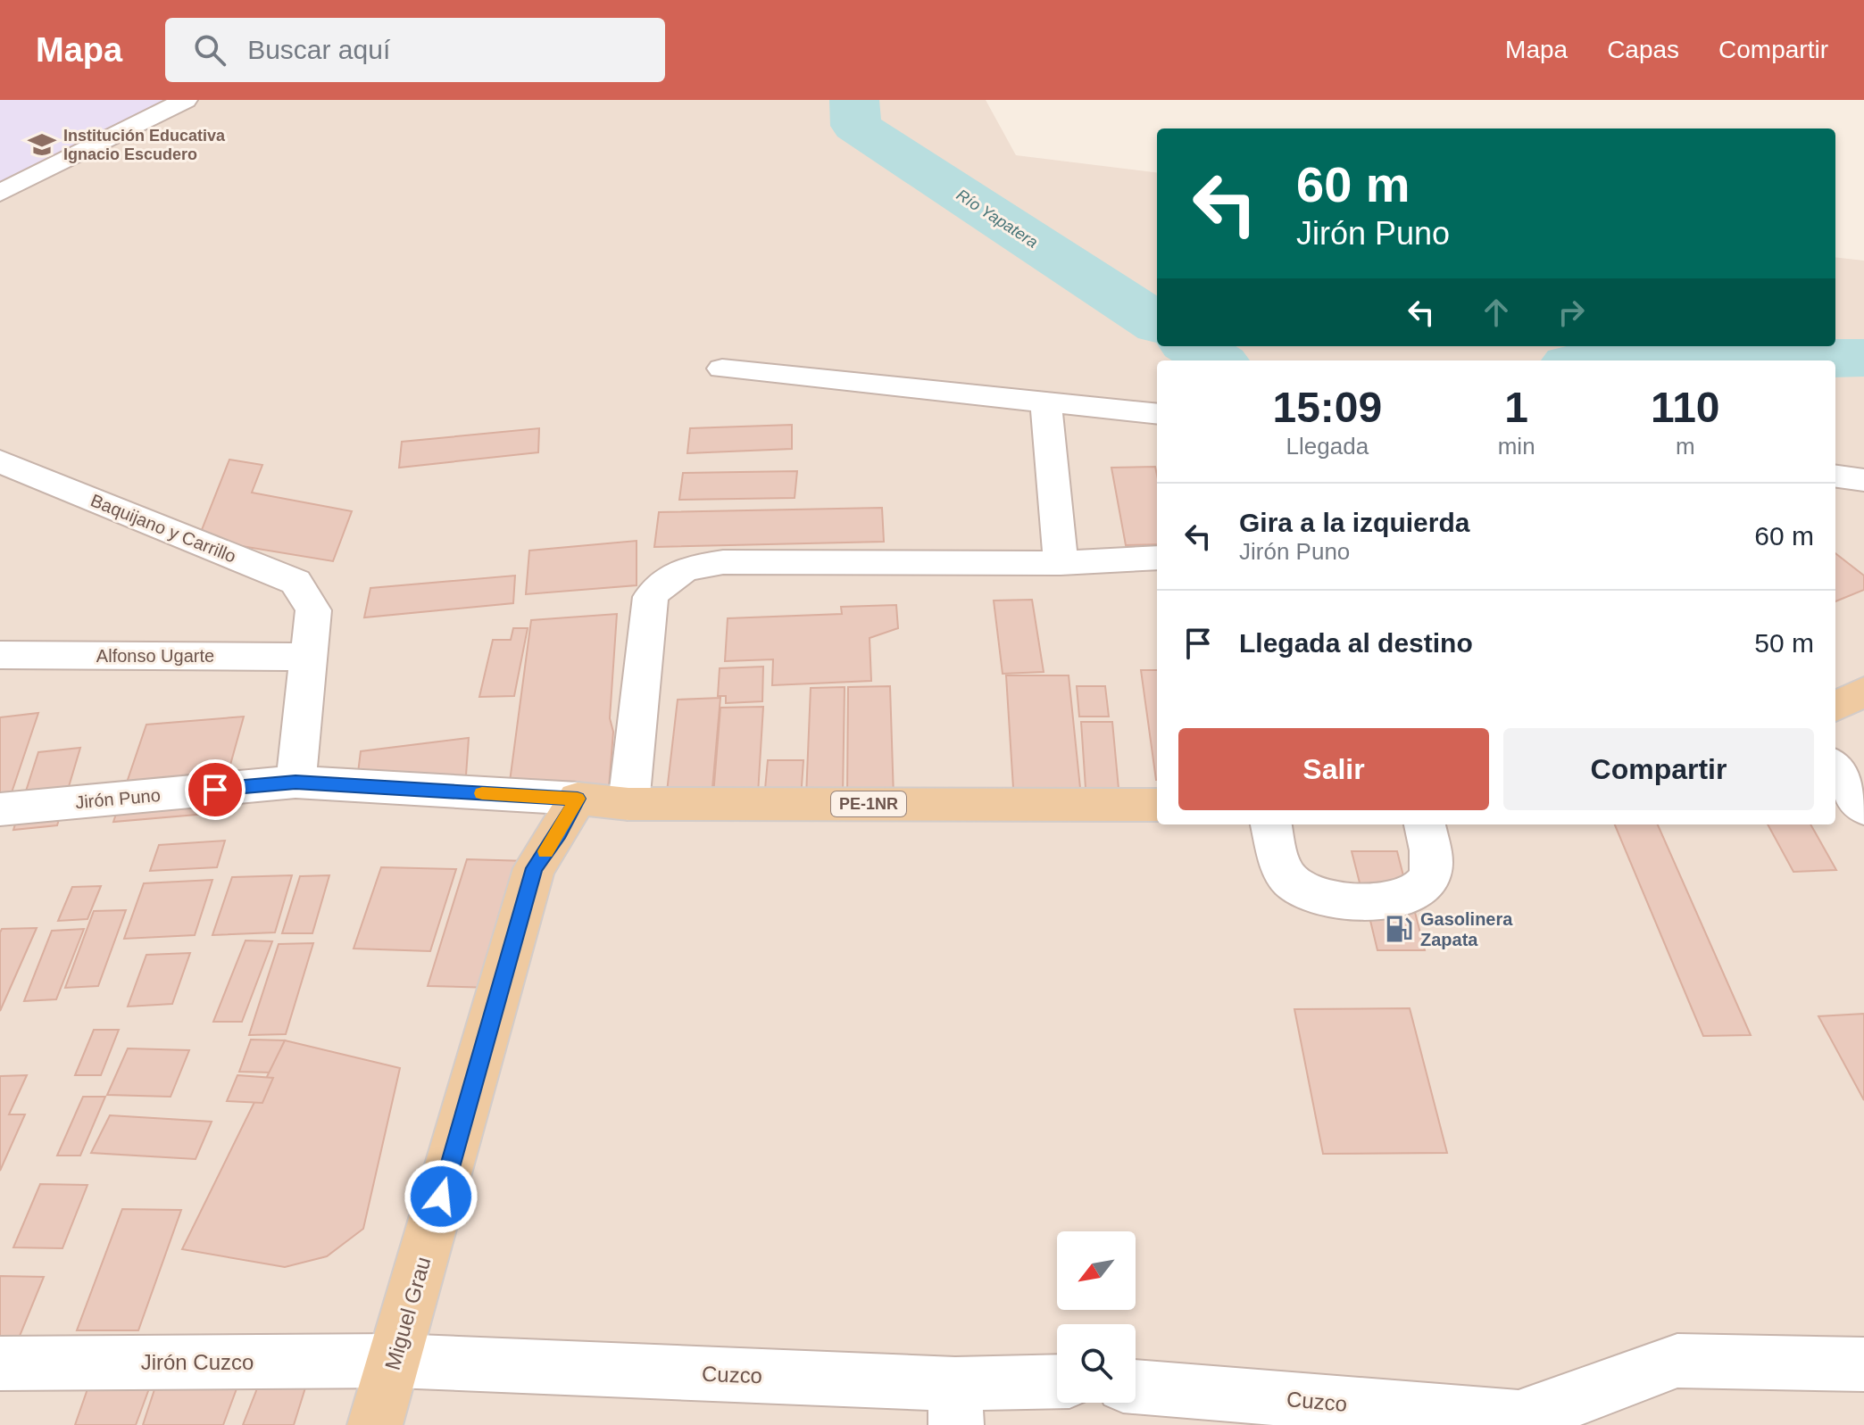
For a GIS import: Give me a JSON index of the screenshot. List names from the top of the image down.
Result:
{
  "streets": {
    "main road": ["PE-1NR", "Miguel Grau"],
    "street": [
      "Baquijano y Carrillo",
      "Alfonso Ugarte",
      "Jirón Puno",
      "Jirón Cuzco",
      "Cuzco"
    ]
  },
  "crossings": [
    ["Baquijano y Carrillo", "Alfonso Ugarte"],
    ["Jirón Puno", "PE-1NR"],
    ["Jirón Puno", "Miguel Grau"],
    ["PE-1NR", "Miguel Grau"],
    ["Miguel Grau", "Jirón Cuzco"],
    ["Miguel Grau", "Cuzco"],
    ["Jirón Cuzco", "Cuzco"]
  ],
  "water": ["Río Yapatera"],
  "places": {
    "school or university": ["Institución Educativa Ignacio Escudero"],
    "fuel station": ["Gasolinera Zapata"]
  },
  "north": "bottom left",
  "page": {
    "header": "Mapa",
    "search": "Buscar aquí",
    "nav": ["Mapa", "Capas", "Compartir"],
    "turn": ["60 m", "Jirón Puno"],
    "eta": [
      "15:09",
      "Llegada",
      "1",
      "min",
      "110",
      "m"
    ],
    "list": [
      {
        "name": "Gira a la izquierda",
        "note": "Jirón Puno",
        "value": "60 m"
      },
      {
        "name": "Llegada al destino",
        "value": "50 m"
      }
    ],
    "buttons": ["Salir", "Compartir"]
  }
}
